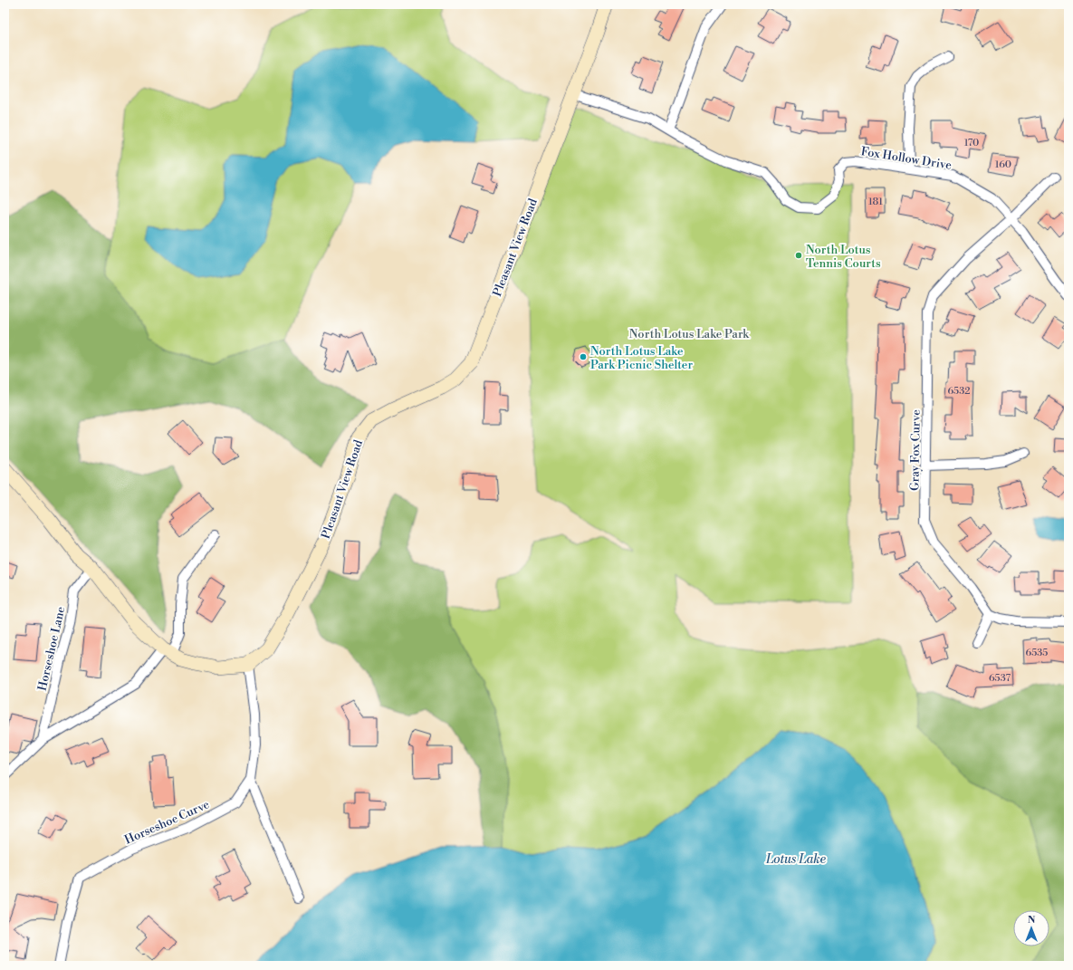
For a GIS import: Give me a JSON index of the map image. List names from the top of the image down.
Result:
{
  "streets": {
    "street": [
      "Fox Hollow Drive",
      "Pleasant View Road",
      "Gray Fox Curve",
      "Horseshoe Lane",
      "Horseshoe Curve"
    ]
  },
  "crossings": [
    ["Fox Hollow Drive", "Pleasant View Road"],
    ["Fox Hollow Drive", "Gray Fox Curve"],
    ["Pleasant View Road", "Horseshoe Curve"]
  ],
  "water": ["Lotus Lake"],
  "parks": ["North Lotus Lake Park"],
  "places": ["North Lotus Tennis Courts", "North Lotus Lake Park Picnic Shelter"],
  "house_numbers": [
    "170",
    "160",
    "181",
    "6532",
    "6535",
    "6537"
  ],
  "north": "top"
}
